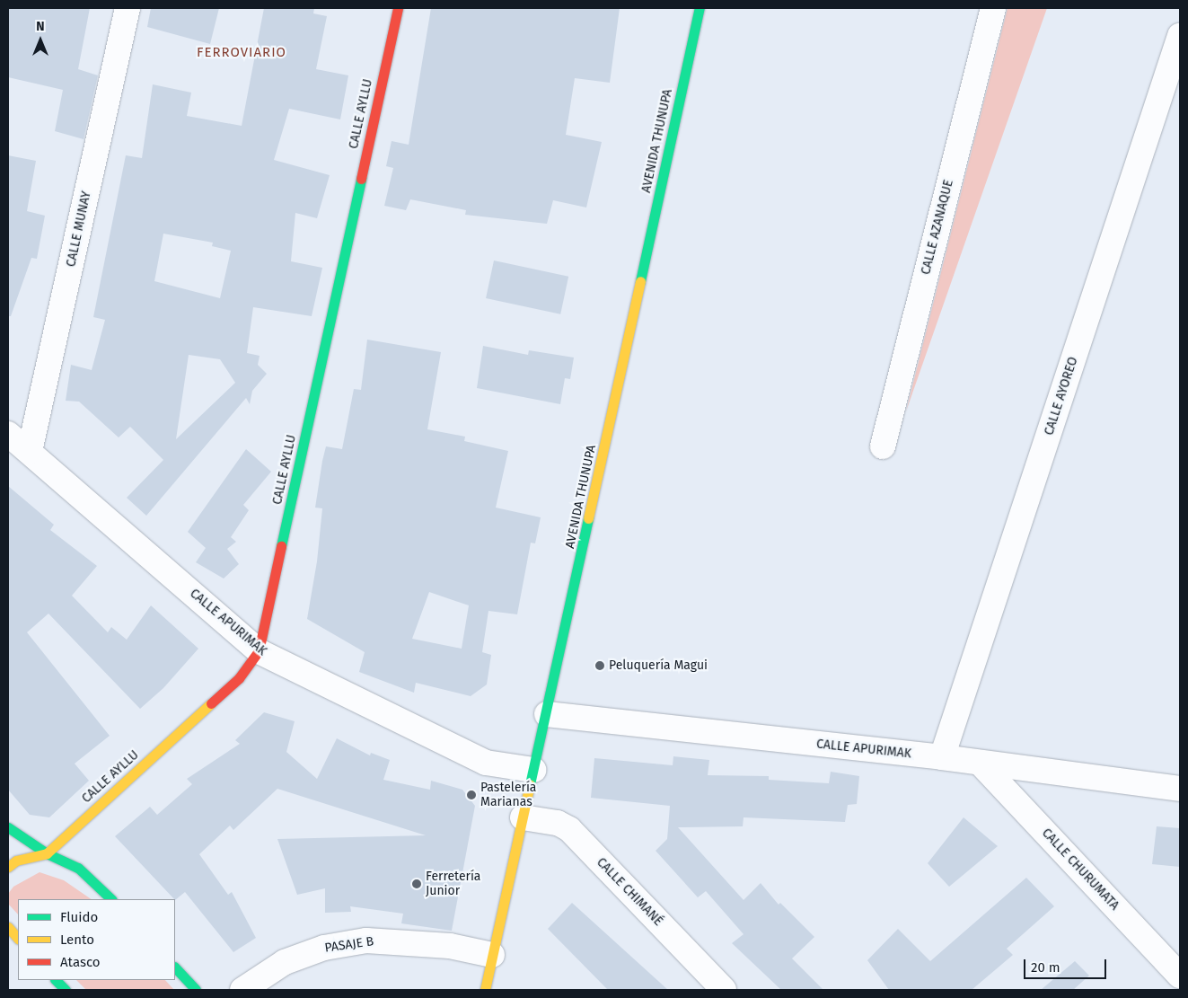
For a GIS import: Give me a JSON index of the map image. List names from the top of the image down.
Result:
{
  "streets": {
    "street": [
      "CALLE AYLLU",
      "AVENIDA THUNUPA",
      "CALLE AZANAQUE",
      "CALLE MUNAY",
      "CALLE AYOREO",
      "CALLE APURIMAK",
      "CALLE CHURUMATA",
      "CALLE CHIMANÉ",
      "PASAJE B"
    ]
  },
  "crossings": [
    ["CALLE AYLLU", "CALLE APURIMAK"],
    ["AVENIDA THUNUPA", "CALLE APURIMAK"],
    ["AVENIDA THUNUPA", "CALLE CHIMANÉ"],
    ["AVENIDA THUNUPA", "PASAJE B"],
    ["CALLE MUNAY", "CALLE APURIMAK"],
    ["CALLE AYOREO", "CALLE APURIMAK"],
    ["CALLE APURIMAK", "CALLE CHURUMATA"]
  ],
  "districts": ["FERROVIARIO"],
  "places": ["Peluquería Magui", "Pastelería Marianas", "Ferretería Junior"],
  "legend": ["Fluido", "Lento", "Atasco"],
  "scale_bar": "20 m",
  "north": "top"
}
